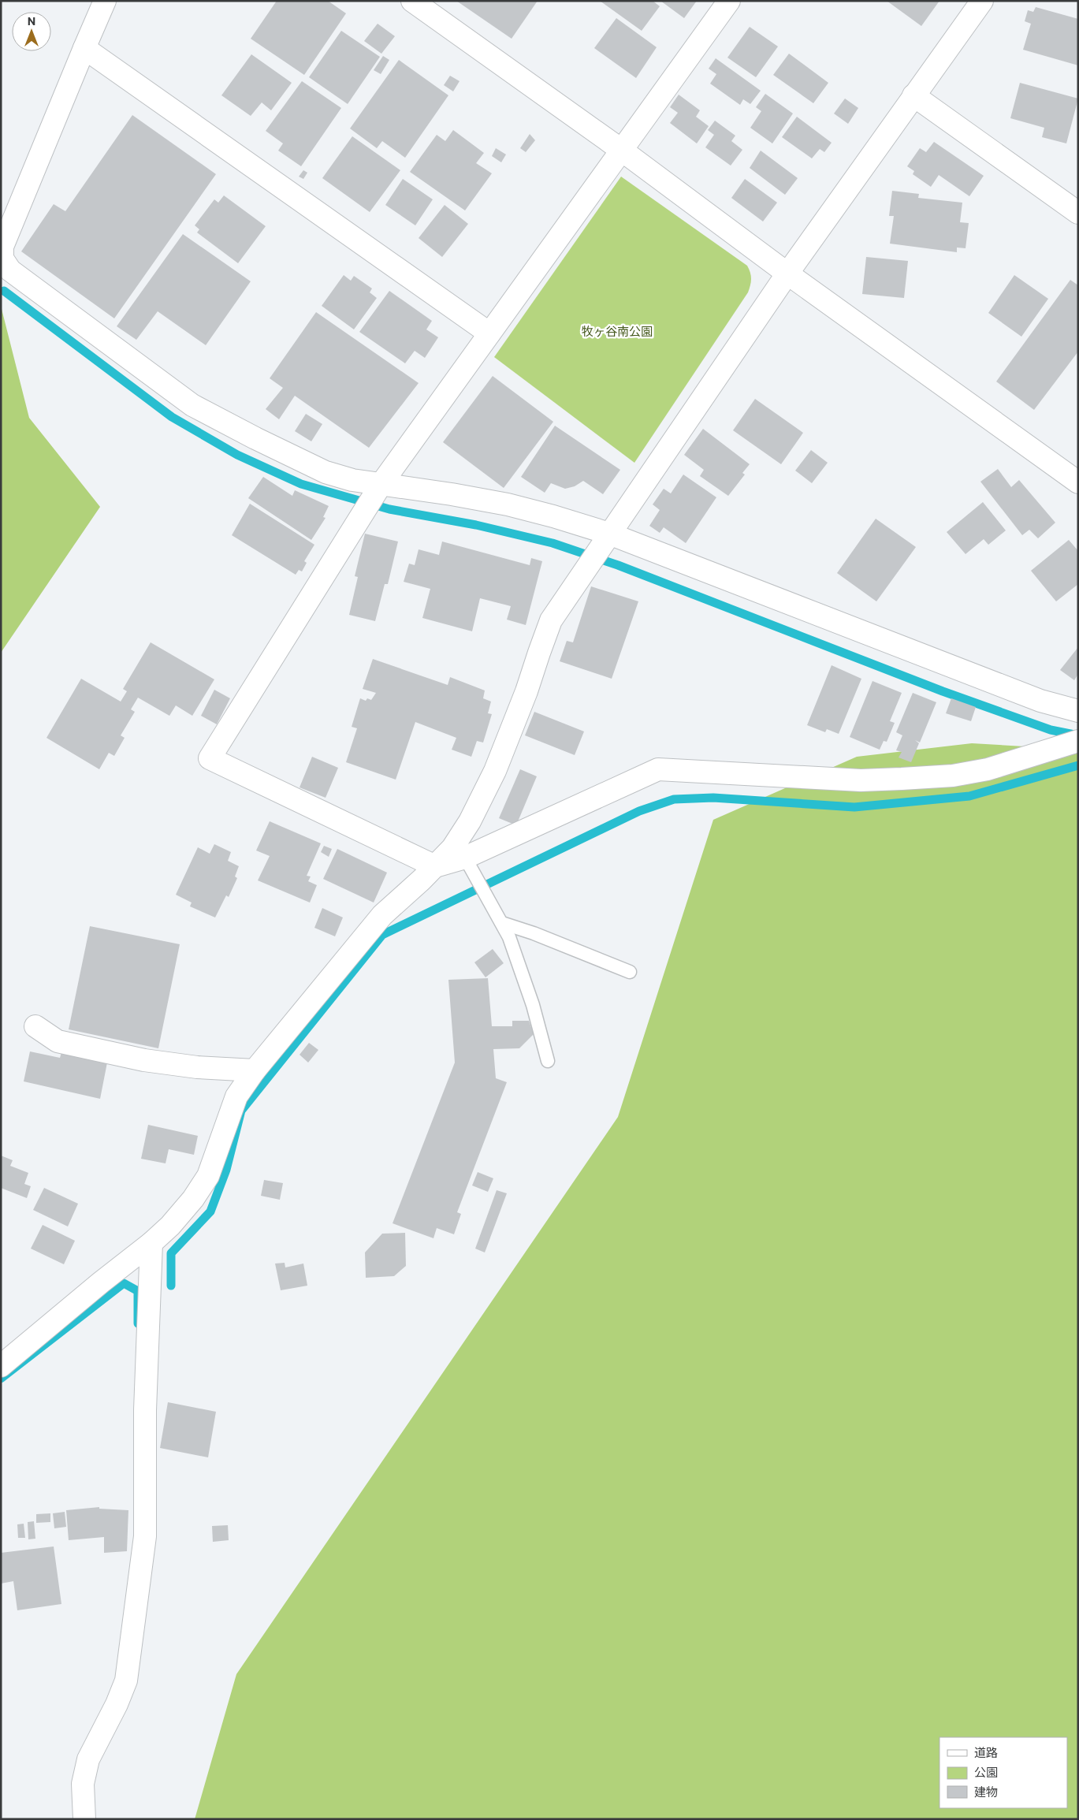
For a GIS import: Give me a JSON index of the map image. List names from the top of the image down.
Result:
{
  "parks": ["牧ヶ谷南公園"],
  "legend": ["道路", "公園", "建物"],
  "north": "top"
}
